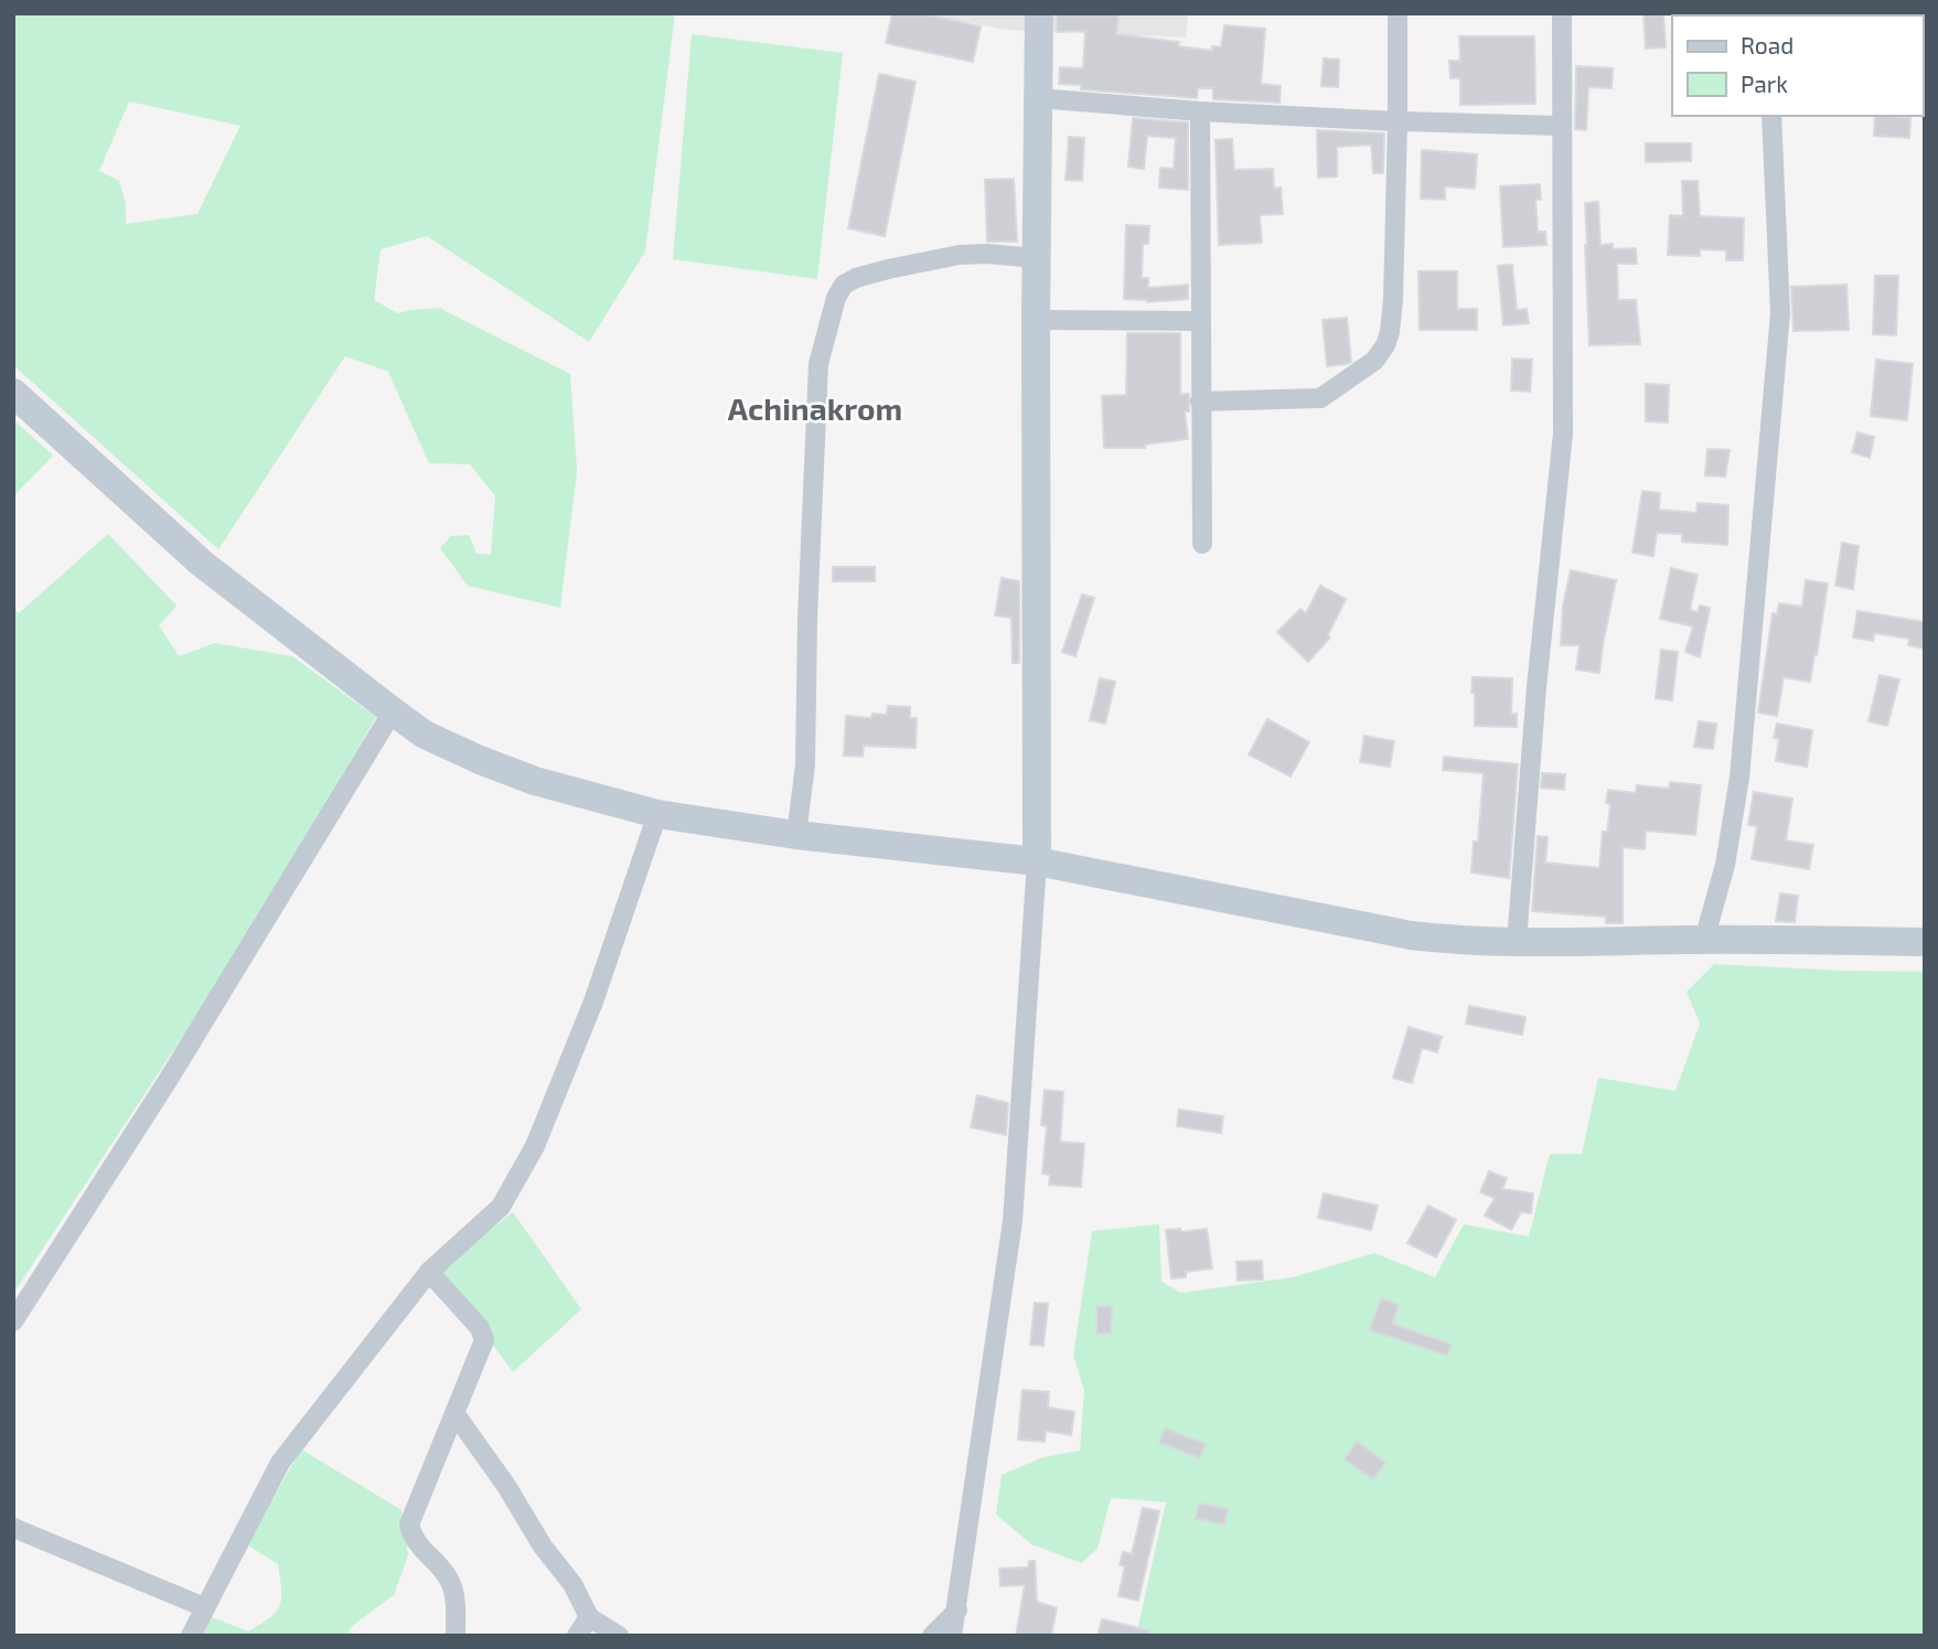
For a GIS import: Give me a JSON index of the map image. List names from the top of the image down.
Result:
{
  "districts": ["Achinakrom"],
  "legend": ["Road", "Park"]
}
